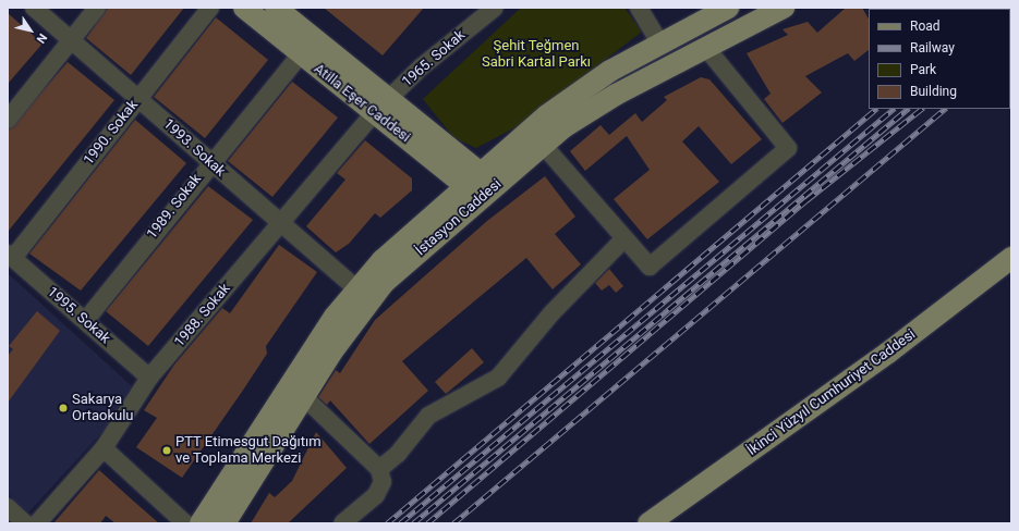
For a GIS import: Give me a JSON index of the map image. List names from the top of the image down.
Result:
{
  "streets": {
    "main road": ["Atilla Eşer Caddesi", "İstasyon Caddesi", "İkinci Yüzyıl Cumhuriyet Caddesi"],
    "street": [
      "1965. Sokak",
      "1990. Sokak",
      "1993. Sokak",
      "1989. Sokak",
      "1995. Sokak",
      "1988. Sokak"
    ]
  },
  "crossings": [
    ["1965. Sokak", "Atilla Eşer Caddesi"],
    ["1965. Sokak", "1988. Sokak"],
    ["Atilla Eşer Caddesi", "1989. Sokak"],
    ["Atilla Eşer Caddesi", "İstasyon Caddesi"],
    ["Atilla Eşer Caddesi", "1988. Sokak"],
    ["1990. Sokak", "1993. Sokak"],
    ["1990. Sokak", "1995. Sokak"],
    ["1993. Sokak", "1989. Sokak"],
    ["1993. Sokak", "İstasyon Caddesi"],
    ["1993. Sokak", "1988. Sokak"],
    ["1989. Sokak", "1995. Sokak"],
    ["1995. Sokak", "1988. Sokak"]
  ],
  "parks": ["Şehit Teğmen Sabri Kartal Parkı"],
  "places": ["Sakarya Ortaokulu", "PTT Etimesgut Dağıtım ve Toplama Merkezi"],
  "legend": [
    "Road",
    "Railway",
    "Park",
    "Building"
  ],
  "north": "bottom right"
}
